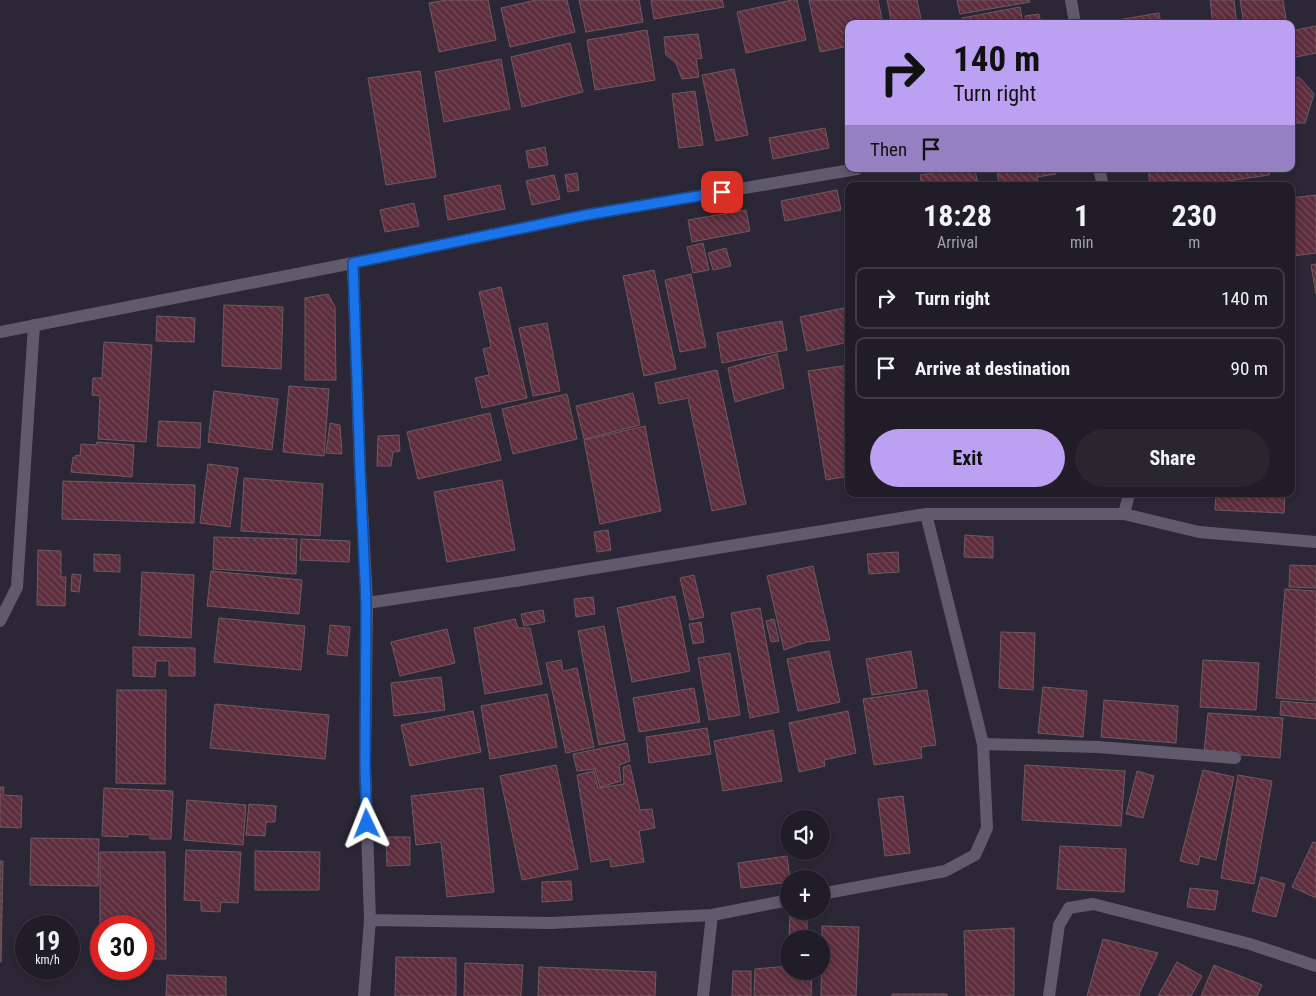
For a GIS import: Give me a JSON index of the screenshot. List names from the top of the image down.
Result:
{
  "page": {
    "turn": ["140 m", "Turn right"],
    "then": "Then",
    "eta": [
      "18:28",
      "Arrival",
      "1",
      "min",
      "230",
      "m"
    ],
    "list": [
      {
        "name": "Turn right",
        "value": "140 m"
      },
      {
        "name": "Arrive at destination",
        "value": "90 m"
      }
    ],
    "buttons": ["Exit", "Share"],
    "map_buttons": ["+", "−"],
    "speed": "19 km/h",
    "limit": "30"
  }
}
